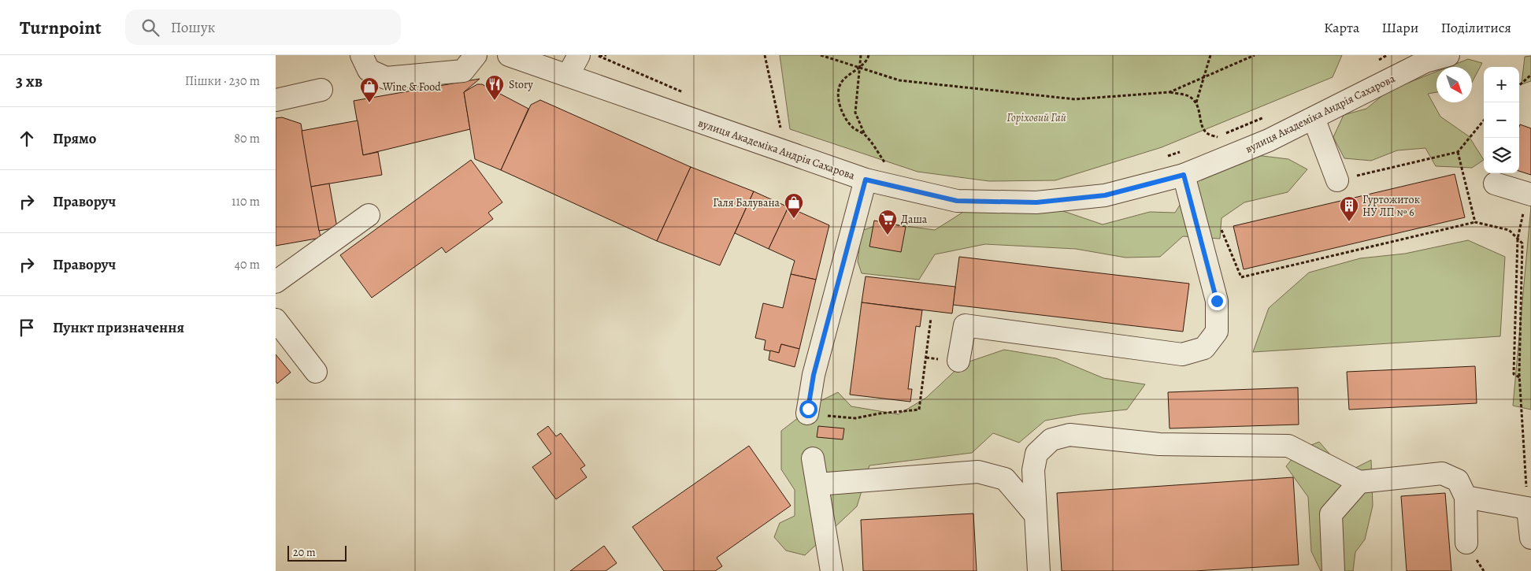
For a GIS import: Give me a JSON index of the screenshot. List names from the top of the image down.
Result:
{
  "streets": {
    "street": ["вулиця Академіка Андрія Сахарова"]
  },
  "parks": ["Горіховий Гай"],
  "places": {
    "restaurant": ["Story"],
    "shop": ["Wine & Food", "Галя Балувана"],
    "building": ["Гуртожиток НУ ЛП № 6"],
    "supermarket": ["Даша"]
  },
  "scale_bar": "20 m",
  "north": "bottom right",
  "page": {
    "header": "Turnpoint",
    "search": "Пошук",
    "nav": ["Карта", "Шари", "Поділитися"],
    "heading": ["3 хв", "Пішки · 230 m"],
    "map_buttons": ["+", "−"],
    "list": [
      ["Прямо", "80 m"],
      ["Праворуч", "110 m"],
      ["Праворуч", "40 m"],
      "Пункт призначення"
    ],
    "scale": "20 m"
  }
}
